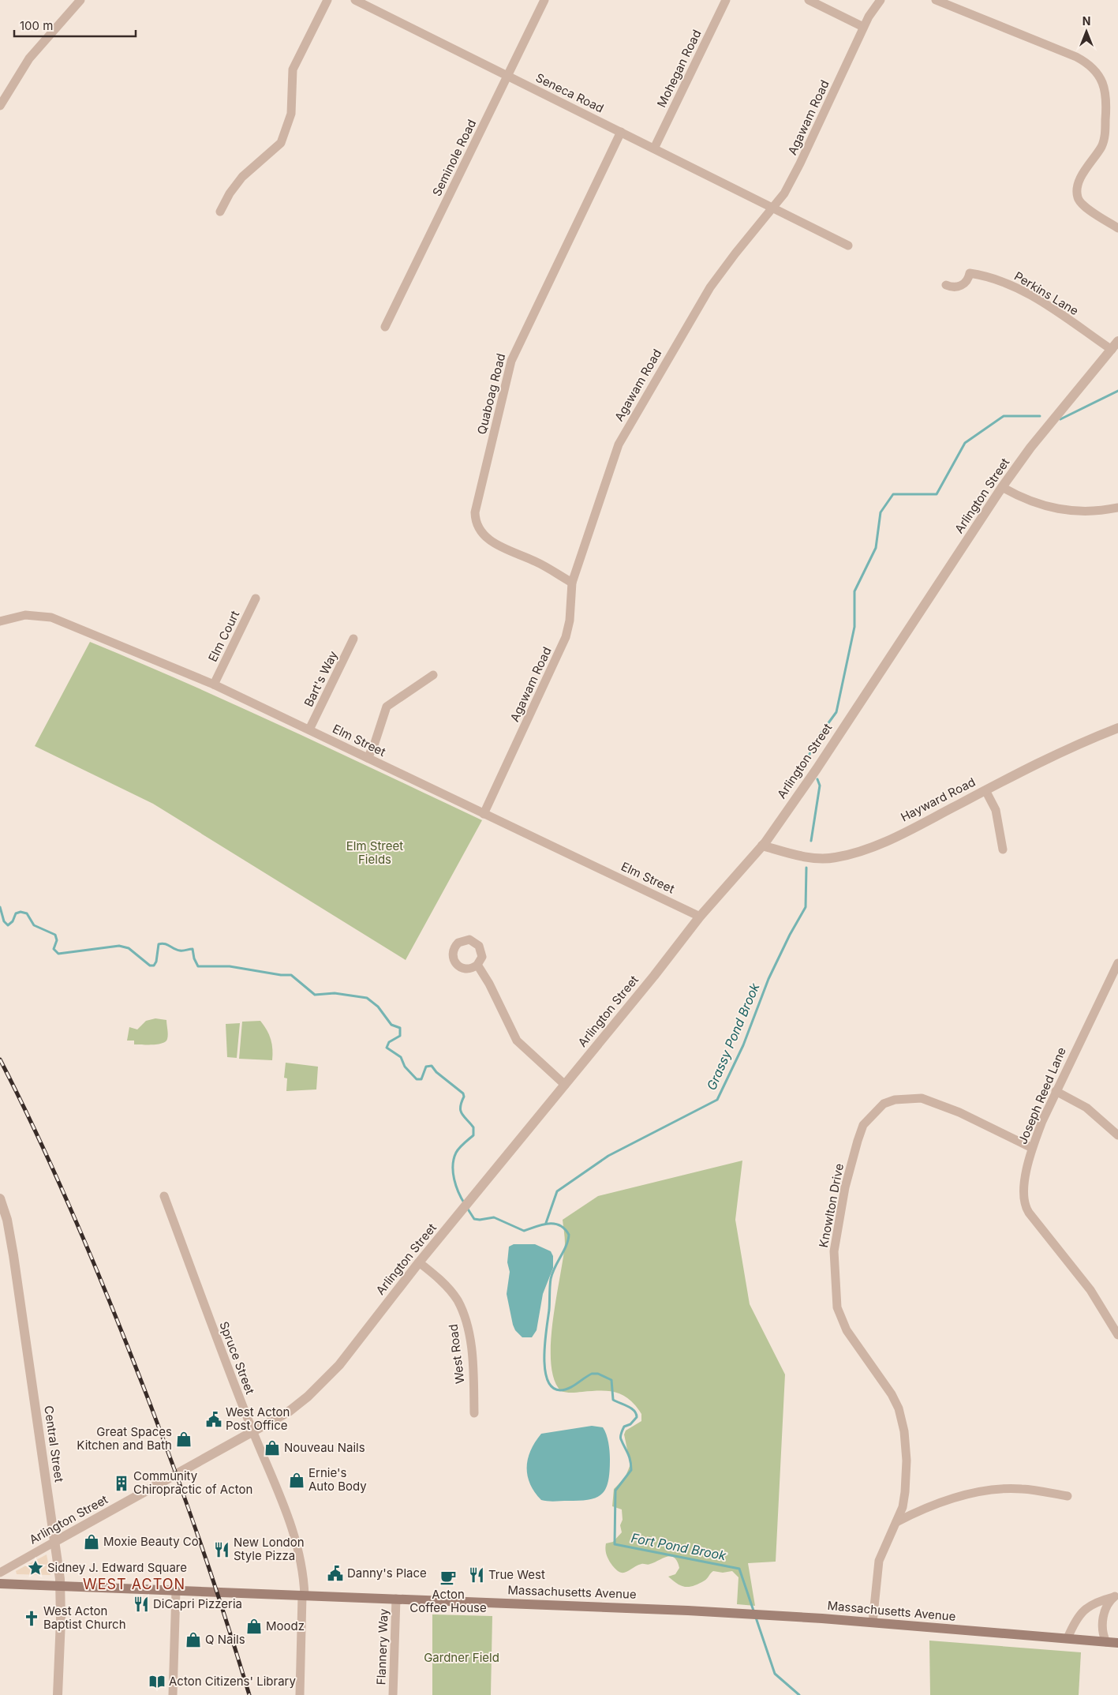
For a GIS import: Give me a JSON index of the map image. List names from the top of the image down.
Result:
{
  "streets": {
    "main road": ["Massachusetts Avenue"],
    "street": [
      "Mohegan Road",
      "Seneca Road",
      "Agawam Road",
      "Seminole Road",
      "Perkins Lane",
      "Quaboag Road",
      "Arlington Street",
      "Elm Court",
      "Bart's Way",
      "Elm Street",
      "Hayward Road",
      "Joseph Reed Lane",
      "Knowlton Drive",
      "West Road",
      "Spruce Street",
      "Central Street",
      "Flannery Way"
    ]
  },
  "crossings": [
    ["Mohegan Road", "Seneca Road"],
    ["Seneca Road", "Agawam Road"],
    ["Seneca Road", "Seminole Road"],
    ["Seneca Road", "Quaboag Road"],
    ["Agawam Road", "Quaboag Road"],
    ["Agawam Road", "Elm Street"],
    ["Perkins Lane", "Arlington Street"],
    ["Arlington Street", "Elm Street"],
    ["Arlington Street", "Hayward Road"],
    ["Arlington Street", "West Road"],
    ["Arlington Street", "Spruce Street"],
    ["Arlington Street", "Central Street"],
    ["Elm Court", "Elm Street"],
    ["Bart's Way", "Elm Street"],
    ["Joseph Reed Lane", "Knowlton Drive"],
    ["Knowlton Drive", "Massachusetts Avenue"],
    ["Spruce Street", "Massachusetts Avenue"],
    ["Central Street", "Massachusetts Avenue"],
    ["Massachusetts Avenue", "Flannery Way"]
  ],
  "districts": ["WEST ACTON"],
  "water": ["Grassy Pond Brook", "Fort Pond Brook"],
  "parks": ["Elm Street Fields", "Gardner Field"],
  "places": {
    "public building": ["West Acton Post Office", "Danny's Place"],
    "shop": [
      "Great Spaces Kitchen and Bath",
      "Nouveau Nails",
      "Ernie's Auto Body",
      "Moxie Beauty Co",
      "Moodz",
      "Q Nails"
    ],
    "building": ["Community Chiropractic of Acton"],
    "restaurant": ["New London Style Pizza", "True West", "DiCapri Pizzeria"],
    "place": ["Sidney J. Edward Square"],
    "cafe": ["Acton Coffee House"],
    "church": ["West Acton Baptist Church"],
    "library": ["Acton Citizens' Library"]
  },
  "scale_bar": "100 m",
  "north": "top"
}
